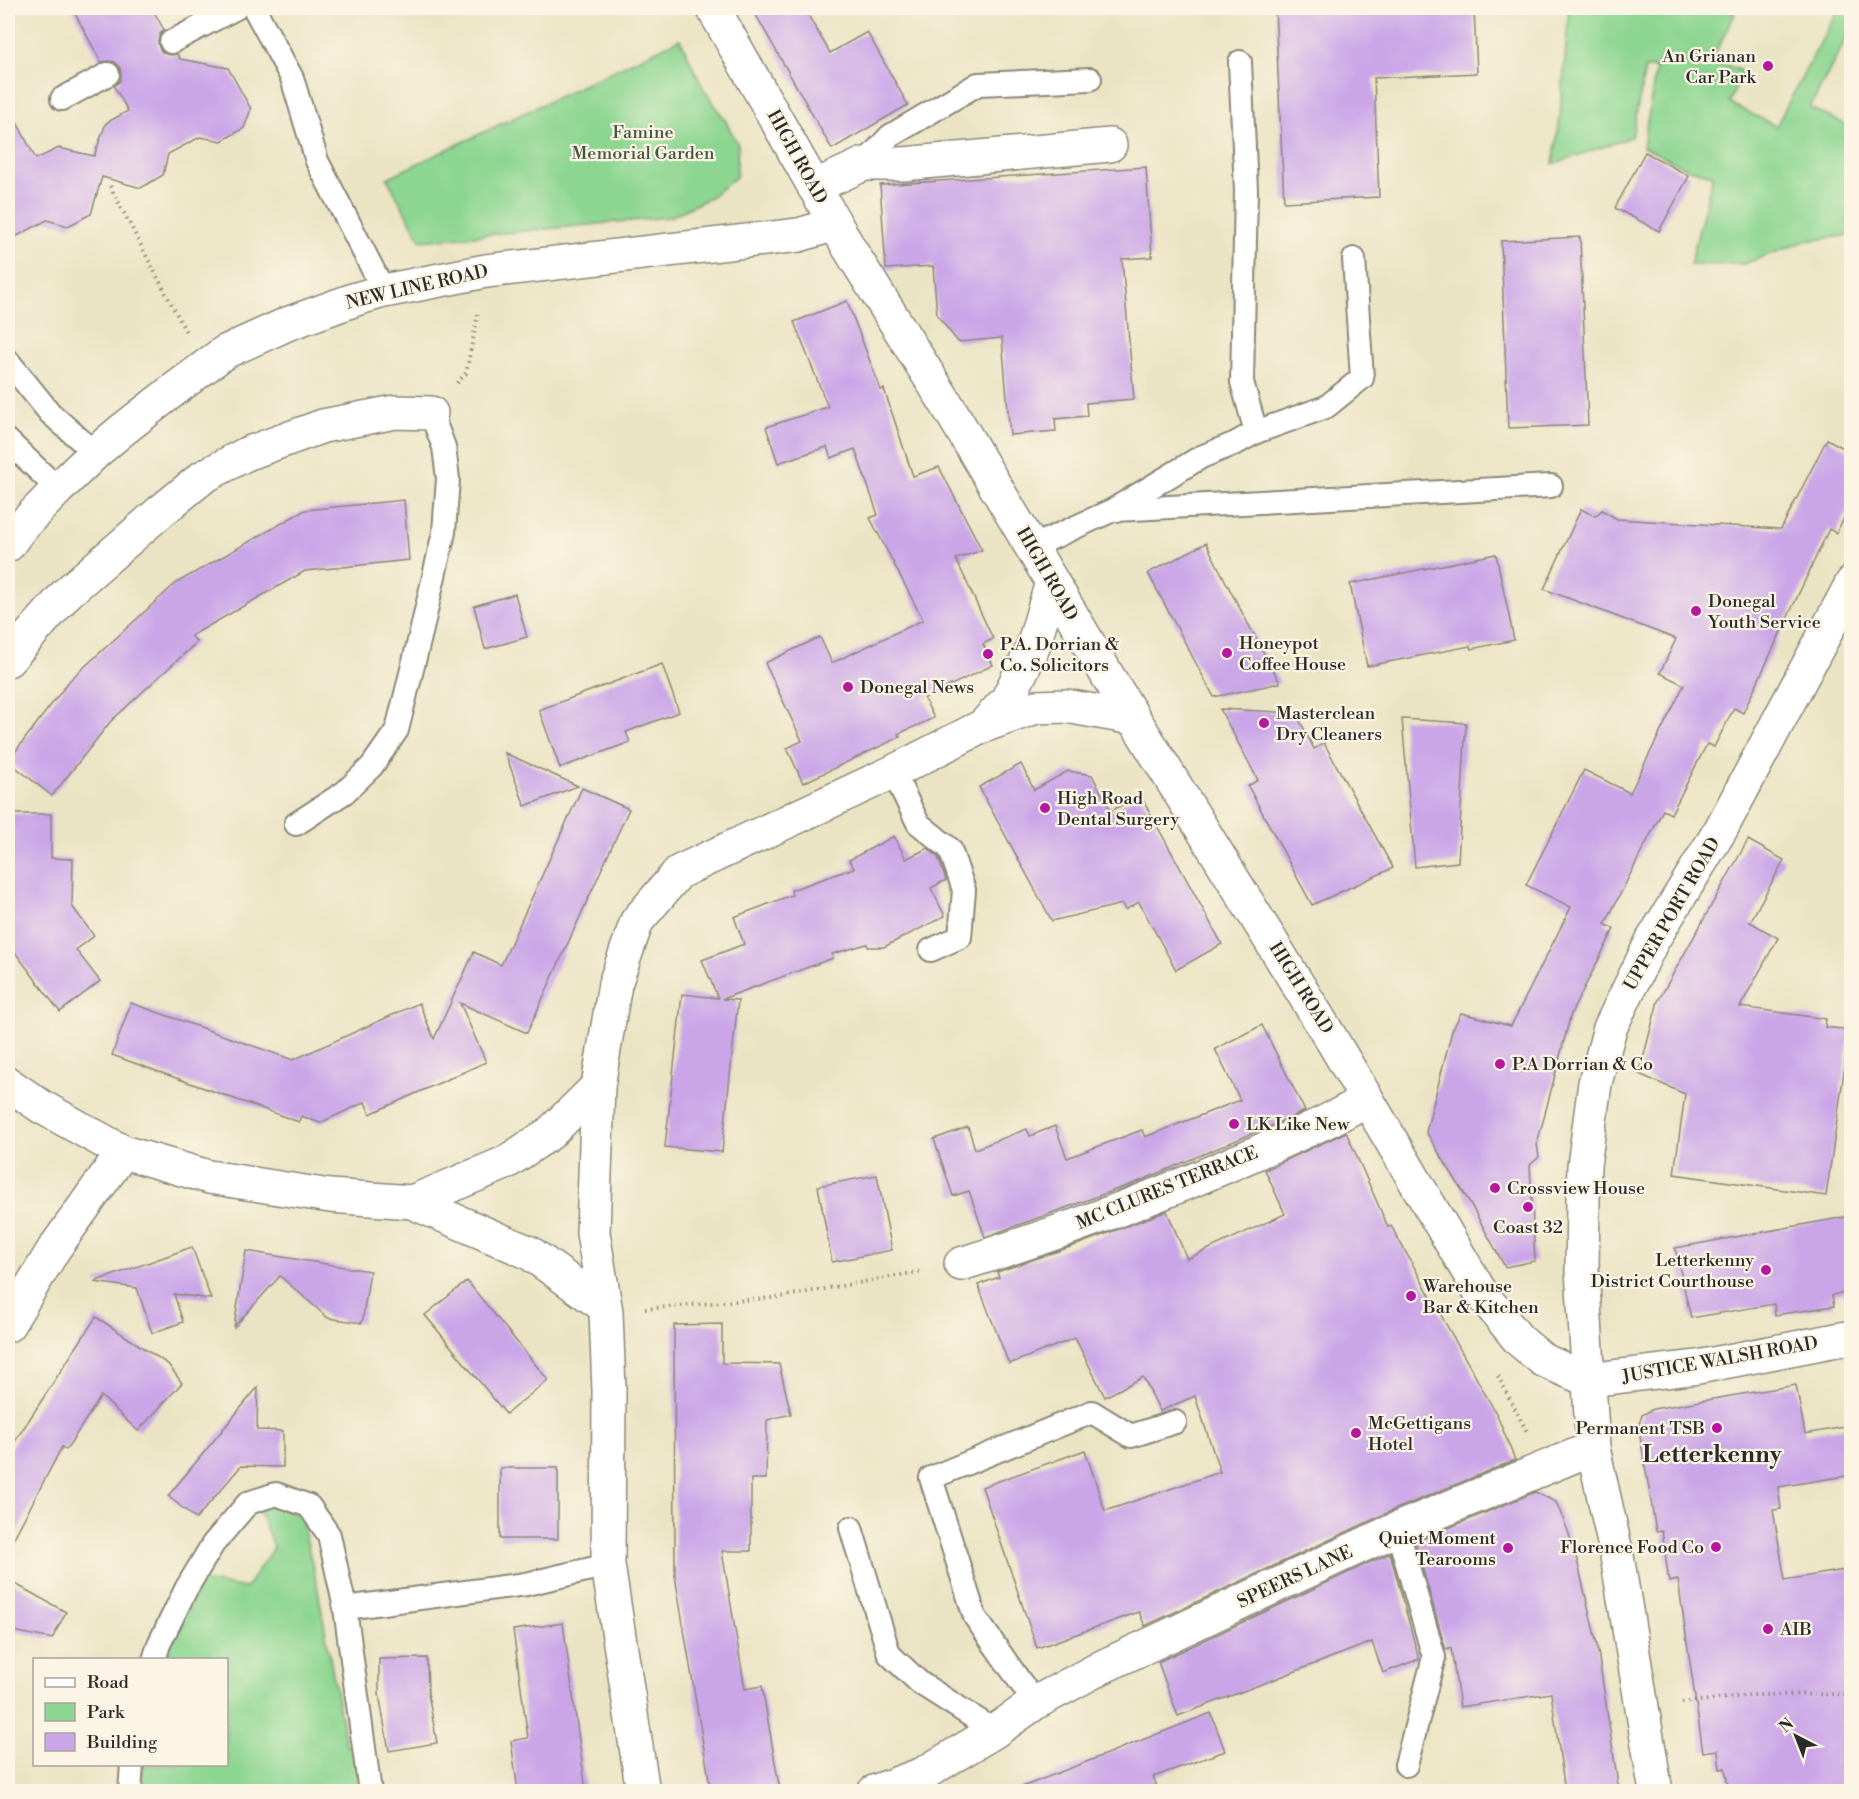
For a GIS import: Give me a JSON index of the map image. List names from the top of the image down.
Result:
{
  "streets": {
    "street": [
      "HIGH ROAD",
      "NEW LINE ROAD",
      "UPPER PORT ROAD",
      "MC CLURES TERRACE",
      "JUSTICE WALSH ROAD",
      "SPEERS LANE"
    ]
  },
  "crossings": [
    ["HIGH ROAD", "NEW LINE ROAD"],
    ["HIGH ROAD", "UPPER PORT ROAD"],
    ["HIGH ROAD", "MC CLURES TERRACE"],
    ["HIGH ROAD", "JUSTICE WALSH ROAD"],
    ["UPPER PORT ROAD", "JUSTICE WALSH ROAD"],
    ["UPPER PORT ROAD", "SPEERS LANE"]
  ],
  "districts": ["Letterkenny"],
  "parks": ["Famine Memorial Garden"],
  "places": [
    "An Grianan Car Park",
    "Donegal Youth Service",
    "Honeypot Coffee House",
    "P.A. Dorrian & Co. Solicitors",
    "Donegal News",
    "Masterclean Dry Cleaners",
    "High Road Dental Surgery",
    "P.A Dorrian & Co",
    "LK Like New",
    "Crossview House",
    "Coast 32",
    "Letterkenny District Courthouse",
    "Warehouse Bar & Kitchen",
    "Permanent TSB",
    "McGettigans Hotel",
    "Florence Food Co",
    "Quiet Moment Tearooms",
    "AIB"
  ],
  "legend": ["Road", "Park", "Building"],
  "north": "top left"
}
